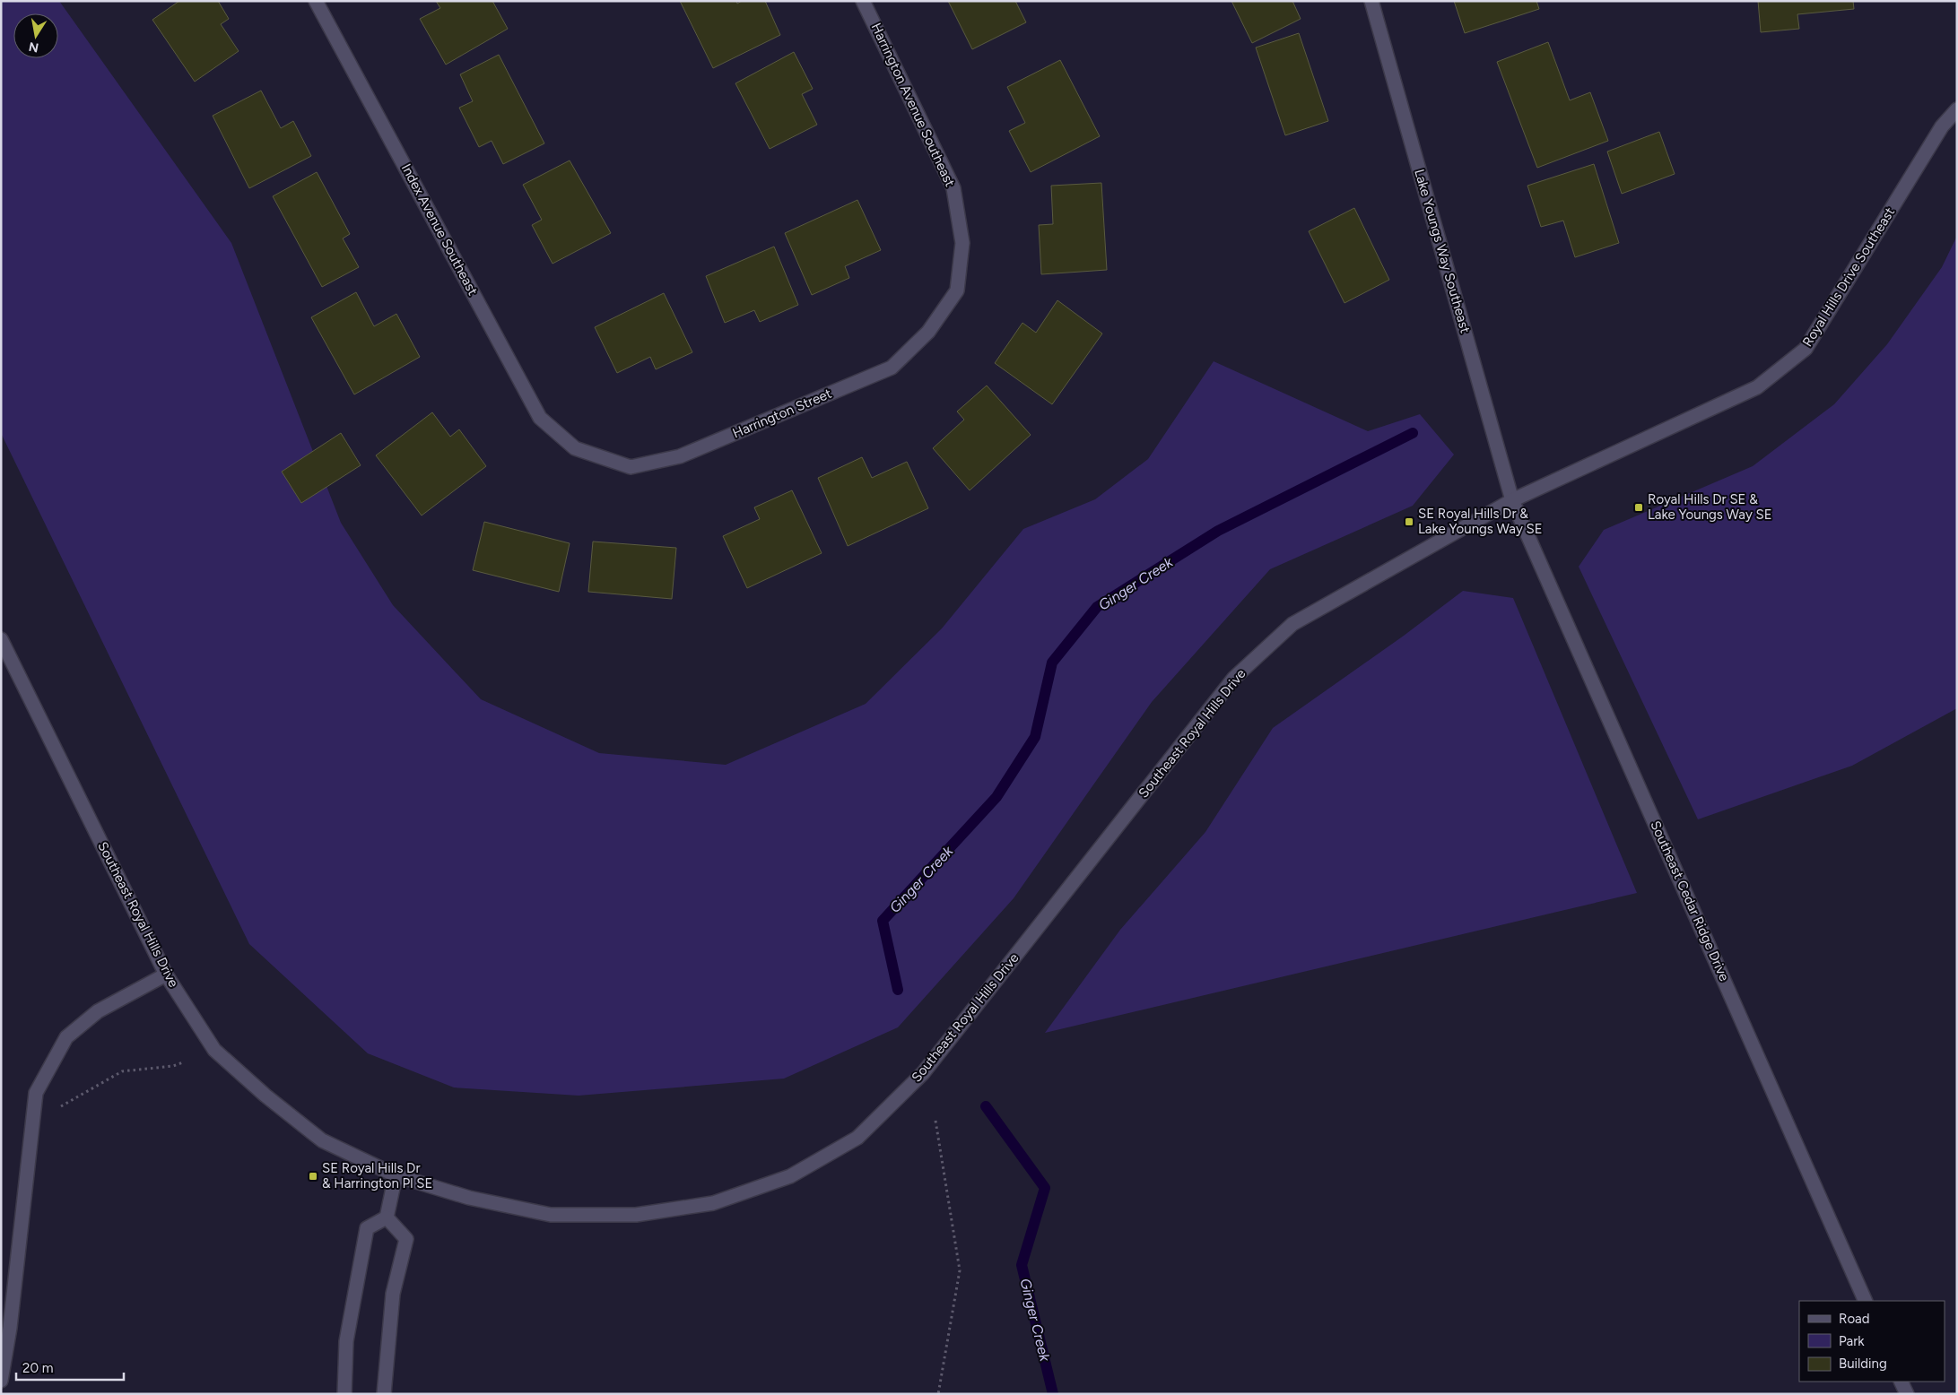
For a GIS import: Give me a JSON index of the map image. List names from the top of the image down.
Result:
{
  "streets": {
    "street": [
      "Harrington Avenue Southeast",
      "Index Avenue Southeast",
      "Lake Youngs Way Southeast",
      "Royal Hills Drive Southeast",
      "Harrington Street",
      "Southeast Royal Hills Drive",
      "Southeast Cedar Ridge Drive"
    ]
  },
  "crossings": [
    ["Harrington Avenue Southeast", "Harrington Street"],
    ["Index Avenue Southeast", "Harrington Street"],
    ["Lake Youngs Way Southeast", "Royal Hills Drive Southeast"],
    ["Lake Youngs Way Southeast", "Southeast Royal Hills Drive"],
    ["Lake Youngs Way Southeast", "Southeast Cedar Ridge Drive"],
    ["Royal Hills Drive Southeast", "Southeast Royal Hills Drive"],
    ["Royal Hills Drive Southeast", "Southeast Cedar Ridge Drive"],
    ["Southeast Royal Hills Drive", "Southeast Cedar Ridge Drive"]
  ],
  "water": ["Ginger Creek"],
  "places": {
    "transit": ["Royal Hills Dr SE & Lake Youngs Way SE", "SE Royal Hills Dr & Lake Youngs Way SE", "SE Royal Hills Dr & Harrington Pl SE"]
  },
  "legend": ["Road", "Park", "Building"],
  "scale_bar": "20 m",
  "north": "bottom"
}
